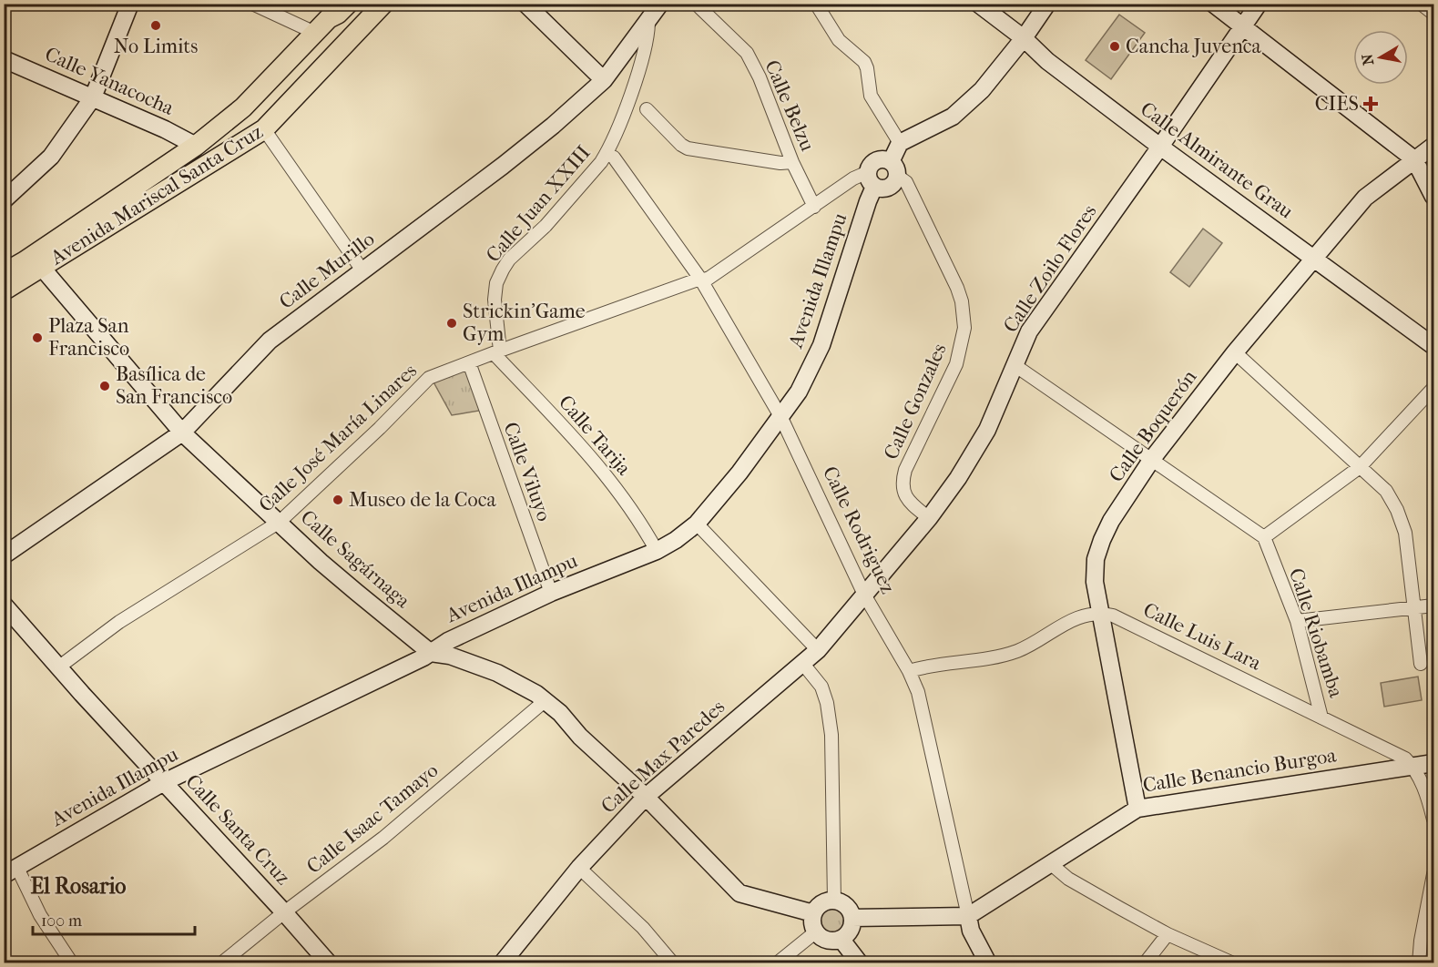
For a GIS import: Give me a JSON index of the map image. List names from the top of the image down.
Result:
{
  "streets": {
    "main road": [
      "Calle Yanacocha",
      "Calle Almirante Grau",
      "Avenida Mariscal Santa Cruz",
      "Calle Zoilo Flores",
      "Calle Murillo",
      "Avenida Illampu",
      "Calle Boquerón",
      "Calle Rodriguez",
      "Calle Sagárnaga",
      "Calle Max Paredes",
      "Calle Benancio Burgoa",
      "Calle Santa Cruz"
    ],
    "street": [
      "Calle Belzu",
      "Calle Juan XXIII",
      "Calle Gonzales",
      "Calle Tarija",
      "Calle José María Linares",
      "Calle Viluyo",
      "Calle Riobamba",
      "Calle Luis Lara",
      "Calle Isaac Tamayo"
    ]
  },
  "crossings": [
    ["Calle Yanacocha", "Avenida Mariscal Santa Cruz"],
    ["Calle Belzu", "Calle José María Linares"],
    ["Calle Almirante Grau", "Calle Zoilo Flores"],
    ["Calle Almirante Grau", "Calle Boquerón"],
    ["Avenida Mariscal Santa Cruz", "Calle Sagárnaga"],
    ["Calle Juan XXIII", "Calle Murillo"],
    ["Calle Juan XXIII", "Calle Tarija"],
    ["Calle Juan XXIII", "Calle José María Linares"],
    ["Calle Juan XXIII", "Calle Rodriguez"],
    ["Calle Zoilo Flores", "Calle Gonzales"],
    ["Calle Zoilo Flores", "Calle Rodriguez"],
    ["Calle Zoilo Flores", "Calle Max Paredes"],
    ["Calle Murillo", "Calle Sagárnaga"],
    ["Avenida Illampu", "Calle Gonzales"],
    ["Avenida Illampu", "Calle Tarija"],
    ["Avenida Illampu", "Calle José María Linares"],
    ["Avenida Illampu", "Calle Viluyo"],
    ["Avenida Illampu", "Calle Rodriguez"],
    ["Avenida Illampu", "Calle Sagárnaga"],
    ["Avenida Illampu", "Calle Santa Cruz"],
    ["Calle Gonzales", "Calle José María Linares"],
    ["Calle Boquerón", "Calle Luis Lara"],
    ["Calle Boquerón", "Calle Benancio Burgoa"],
    ["Calle Tarija", "Calle José María Linares"],
    ["Calle José María Linares", "Calle Viluyo"],
    ["Calle José María Linares", "Calle Rodriguez"],
    ["Calle José María Linares", "Calle Sagárnaga"],
    ["Calle José María Linares", "Calle Santa Cruz"],
    ["Calle Rodriguez", "Calle Max Paredes"],
    ["Calle Rodriguez", "Calle Benancio Burgoa"],
    ["Calle Sagárnaga", "Calle Max Paredes"],
    ["Calle Sagárnaga", "Calle Isaac Tamayo"],
    ["Calle Riobamba", "Calle Luis Lara"],
    ["Calle Luis Lara", "Calle Benancio Burgoa"],
    ["Calle Isaac Tamayo", "Calle Santa Cruz"]
  ],
  "districts": ["El Rosario"],
  "places": {
    "other": [
      "No Limits",
      "Cancha Juvenca",
      "Strickin’Game Gym",
      "Plaza San Francisco",
      "Basílica de San Francisco",
      "Museo de la Coca"
    ],
    "health": ["CIES"]
  },
  "scale_bar": "100 m",
  "north": "left"
}
